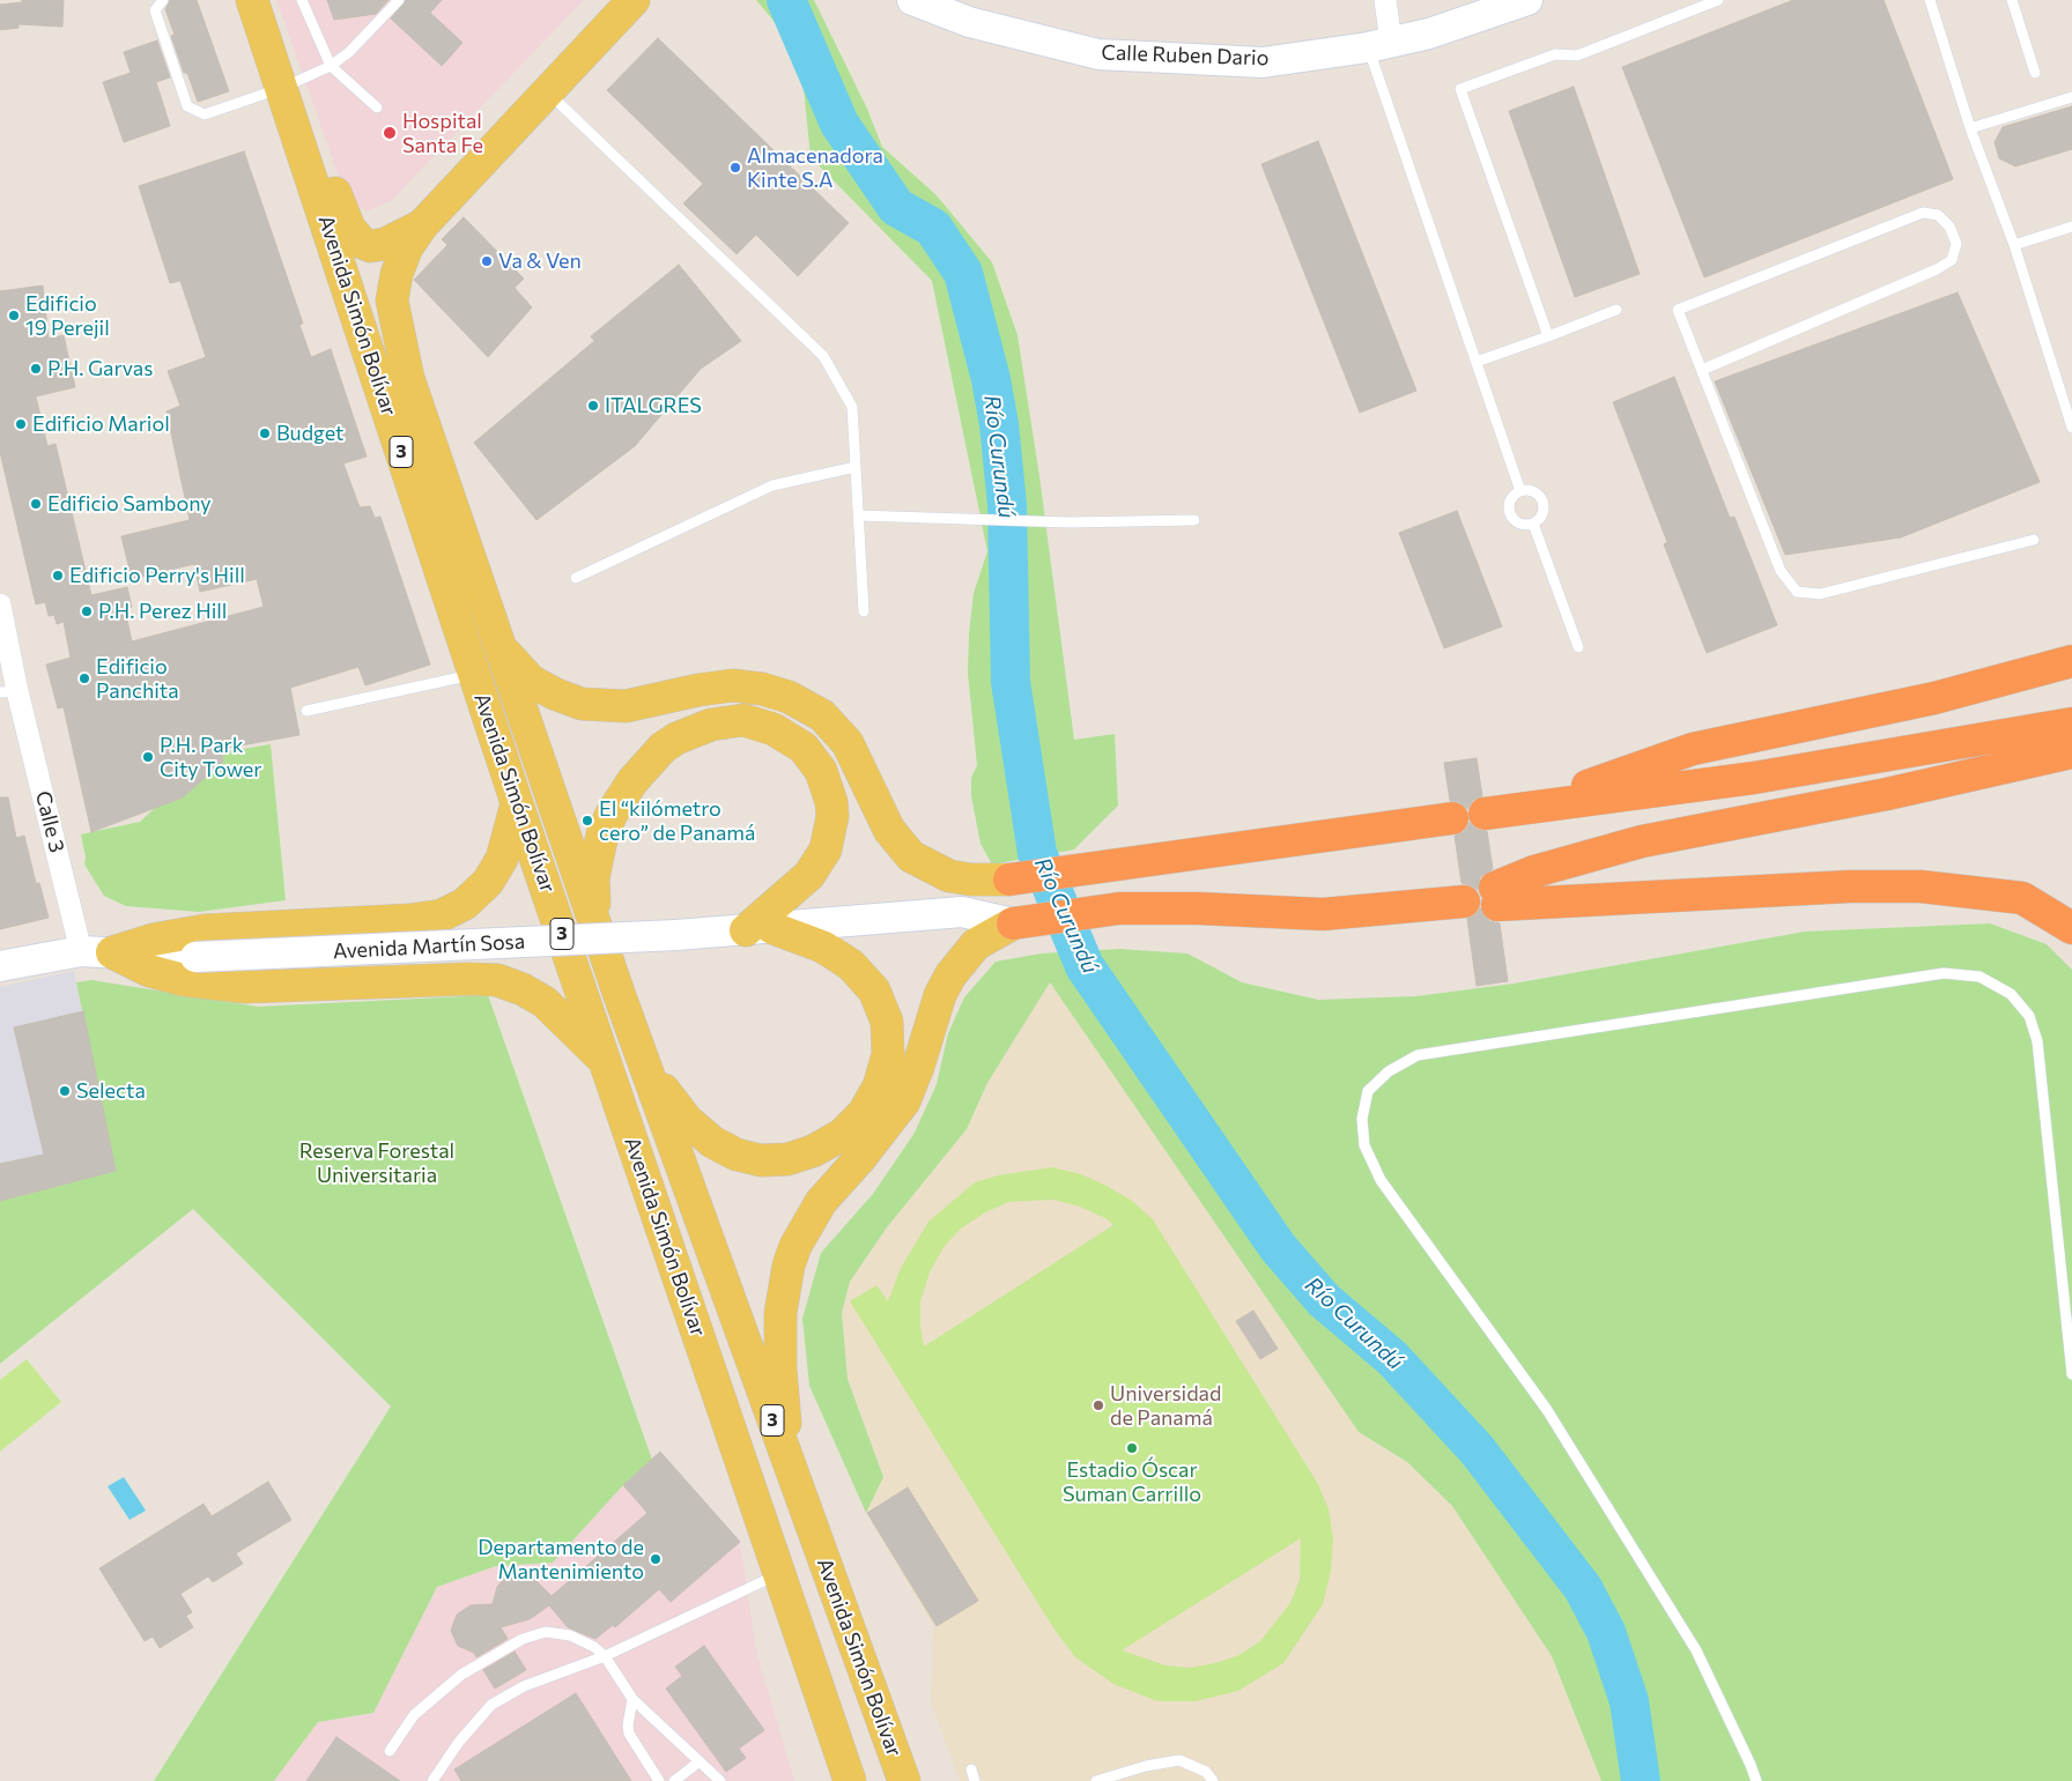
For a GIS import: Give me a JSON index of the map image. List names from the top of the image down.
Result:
{
  "streets": {
    "main road": [
      "Calle Ruben Dario",
      "Avenida Simón Bolívar",
      "3",
      "Avenida Martín Sosa"
    ],
    "street": ["Calle 3"]
  },
  "crossings": [
    ["Avenida Simón Bolívar", "3"],
    ["Calle 3", "Avenida Martín Sosa"]
  ],
  "water": ["Río Curundú"],
  "parks": ["Reserva Forestal Universitaria"],
  "places": [
    "Hospital Santa Fe",
    "Almacenadora Kinte S.A",
    "Va & Ven",
    "Edificio 19 Perejil",
    "P.H. Garvas",
    "ITALGRES",
    "Edificio Mariol",
    "Budget",
    "Edificio Sambony",
    "Edificio Perry's Hill",
    "P.H. Perez Hill",
    "Edificio Panchita",
    "P.H. Park City Tower",
    "El “kilómetro cero” de Panamá",
    "Selecta",
    "Universidad de Panamá",
    "Estadio Óscar Suman Carrillo",
    "Departamento de Mantenimiento"
  ]
}
